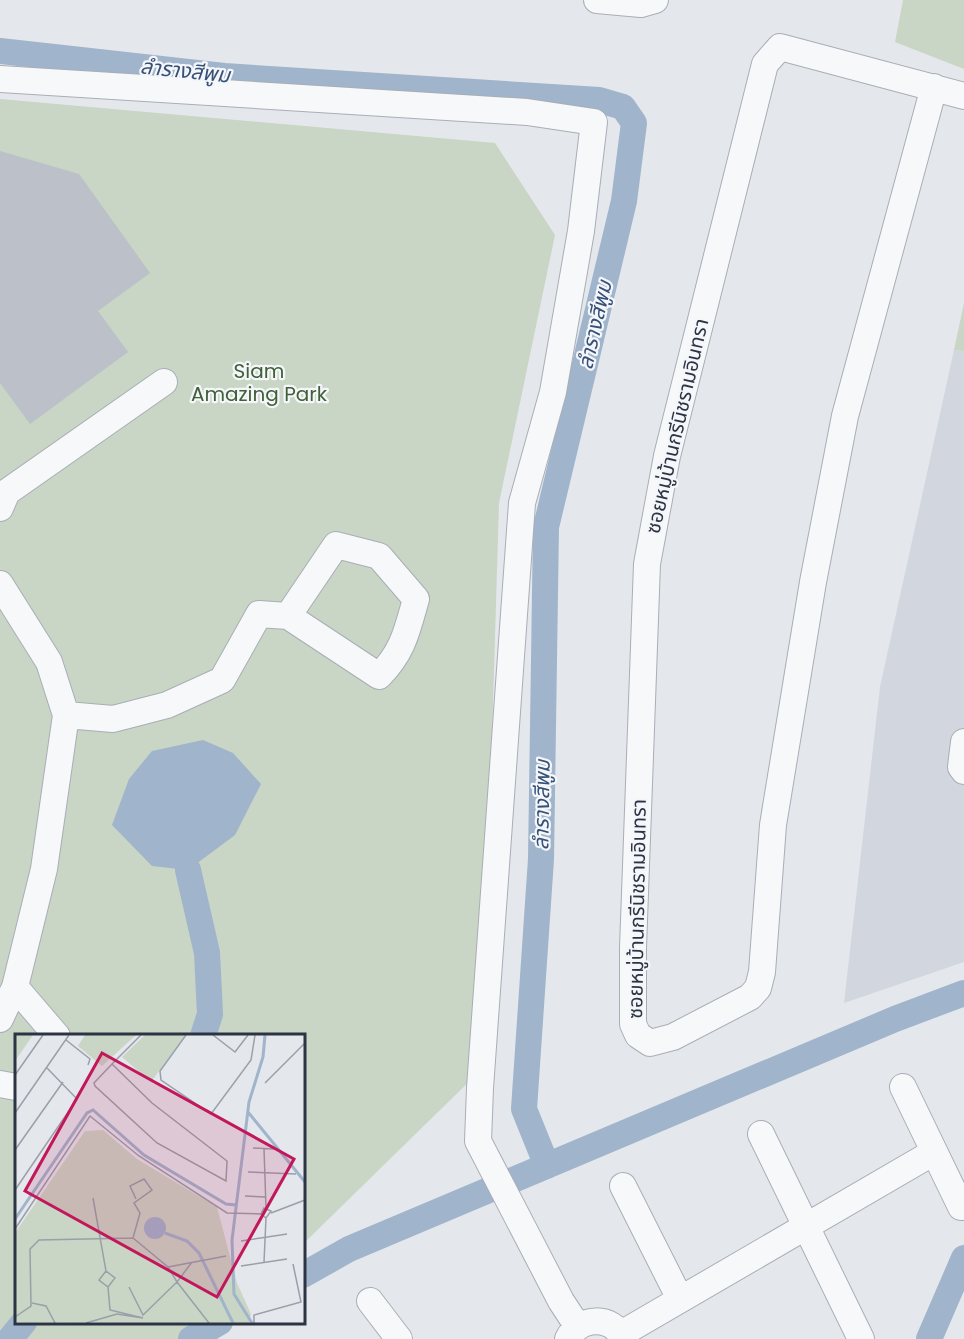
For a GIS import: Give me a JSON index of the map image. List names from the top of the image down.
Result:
{
  "streets": {
    "street": ["ซอยหมู่บ้านกรีนิชรามอินทรา"]
  },
  "water": ["ลำรางสีพูม"],
  "parks": ["Siam Amazing Park"]
}
